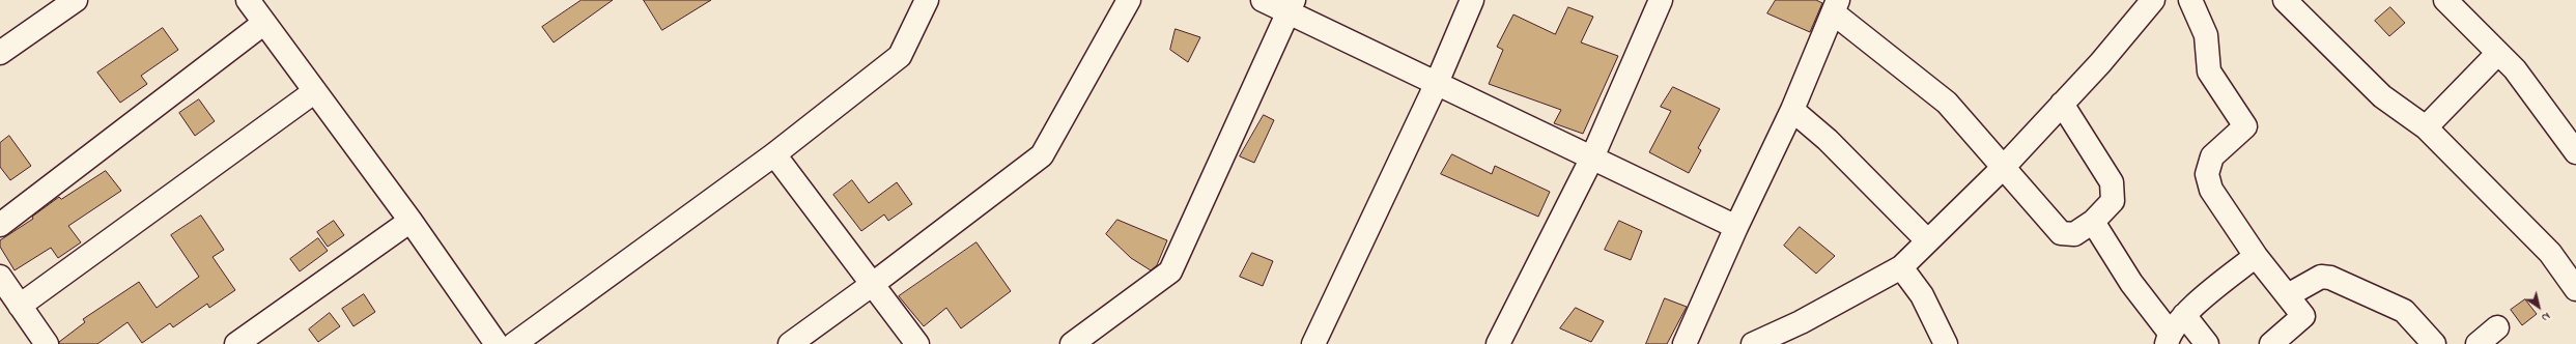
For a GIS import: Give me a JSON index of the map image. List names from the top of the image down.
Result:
{
  "north": "bottom right"
}
